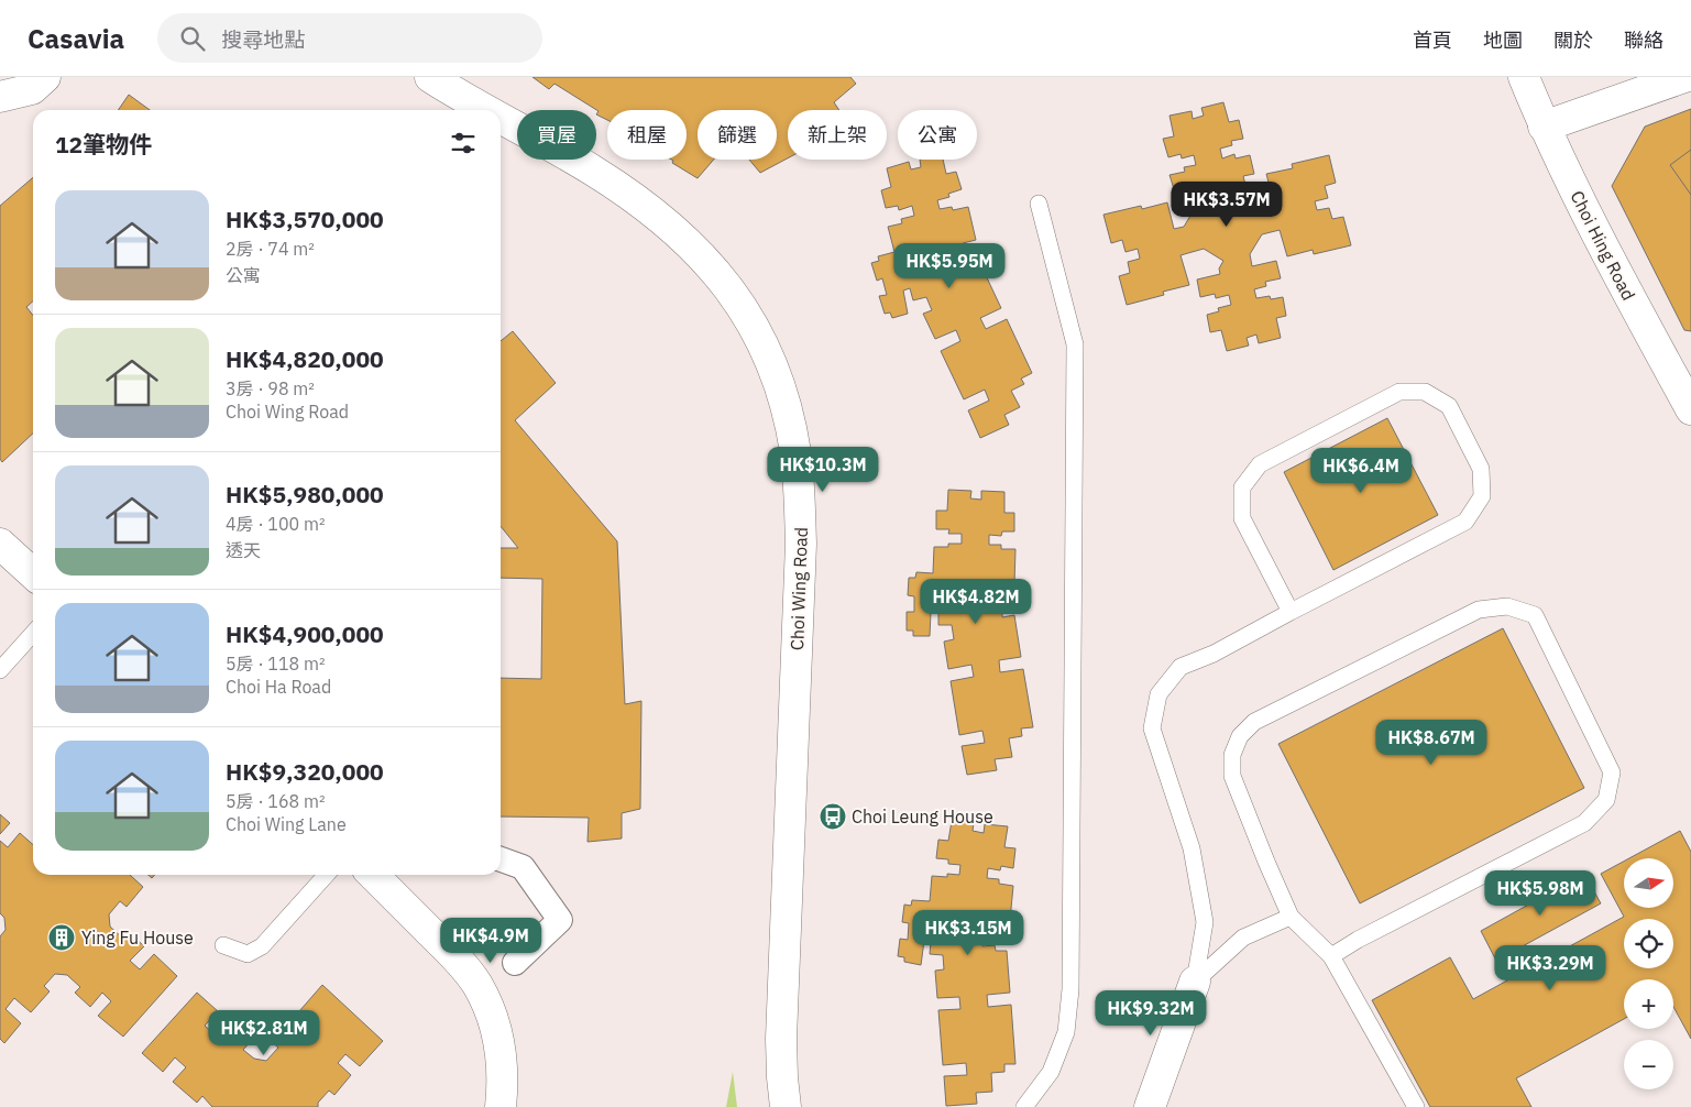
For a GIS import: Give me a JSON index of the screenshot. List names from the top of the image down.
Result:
{
  "streets": {
    "street": ["Choi Hing Road", "Choi Wing Road"]
  },
  "places": {
    "bus stop": ["Choi Leung House"],
    "building": ["Ying Fu House"]
  },
  "north": "right",
  "page": {
    "header": "Casavia",
    "search": "搜尋地點",
    "nav": [
      "首頁",
      "地圖",
      "關於",
      "聯絡"
    ],
    "chip": [
      "買屋",
      "租屋",
      "篩選",
      "新上架",
      "公寓"
    ],
    "heading": "12筆物件",
    "list": [
      {
        "name": "HK$3,570,000",
        "note": "2房 · 74 m² · 公寓"
      },
      {
        "name": "HK$4,820,000",
        "note": "3房 · 98 m² · Choi Wing Road"
      },
      {
        "name": "HK$5,980,000",
        "note": "4房 · 100 m² · 透天"
      },
      {
        "name": "HK$4,900,000",
        "note": "5房 · 118 m² · Choi Ha Road"
      },
      {
        "name": "HK$9,320,000",
        "note": "5房 · 168 m² · Choi Wing Lane"
      }
    ],
    "price": [
      "HK$3.57M",
      "HK$5.95M",
      "HK$10.3M",
      "HK$6.4M",
      "HK$4.82M",
      "HK$8.67M",
      "HK$5.98M",
      "HK$3.15M",
      "HK$4.9M",
      "HK$3.29M",
      "HK$9.32M",
      "HK$2.81M"
    ],
    "map_buttons": ["+", "−"]
  }
}
